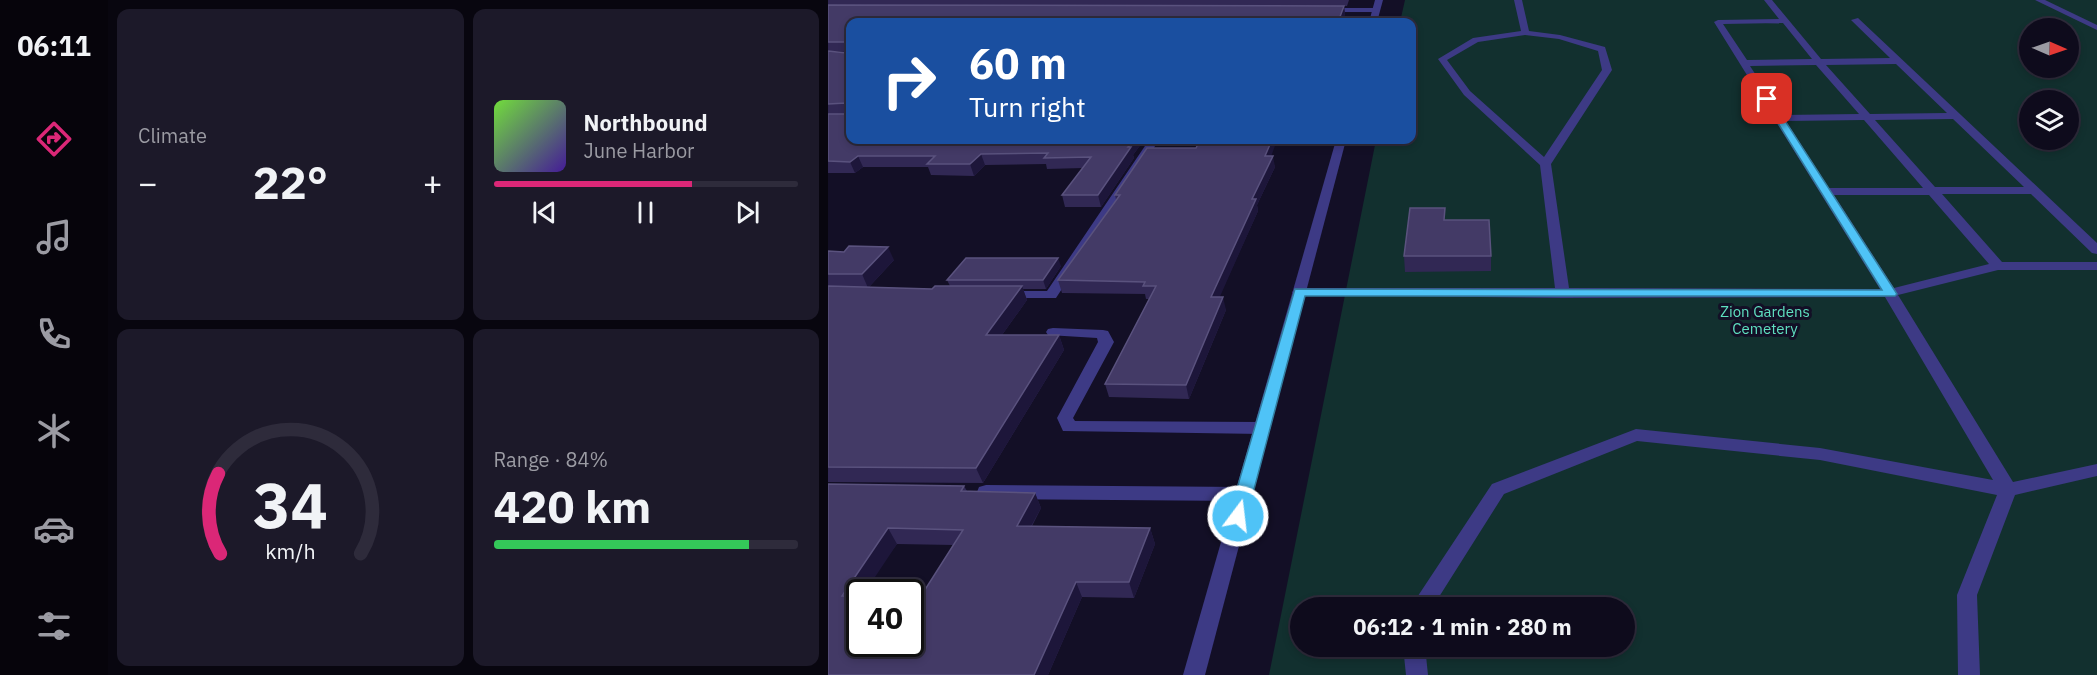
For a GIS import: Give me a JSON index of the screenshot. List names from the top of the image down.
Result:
{
  "parks": ["Zion Gardens Cemetery"],
  "north": "right",
  "page": {
    "tabs": "06:11",
    "tile": [
      "Climate",
      ["Range · 84%", "420 km"]
    ],
    "turn": ["60 m", "Turn right"],
    "song": ["Northbound", "June Harbor"],
    "heat": ["−", "22°", "+"],
    "limit": "40",
    "trip": "06:12 · 1 min · 280 m",
    "gauge": ["34", "km/h"]
  }
}
